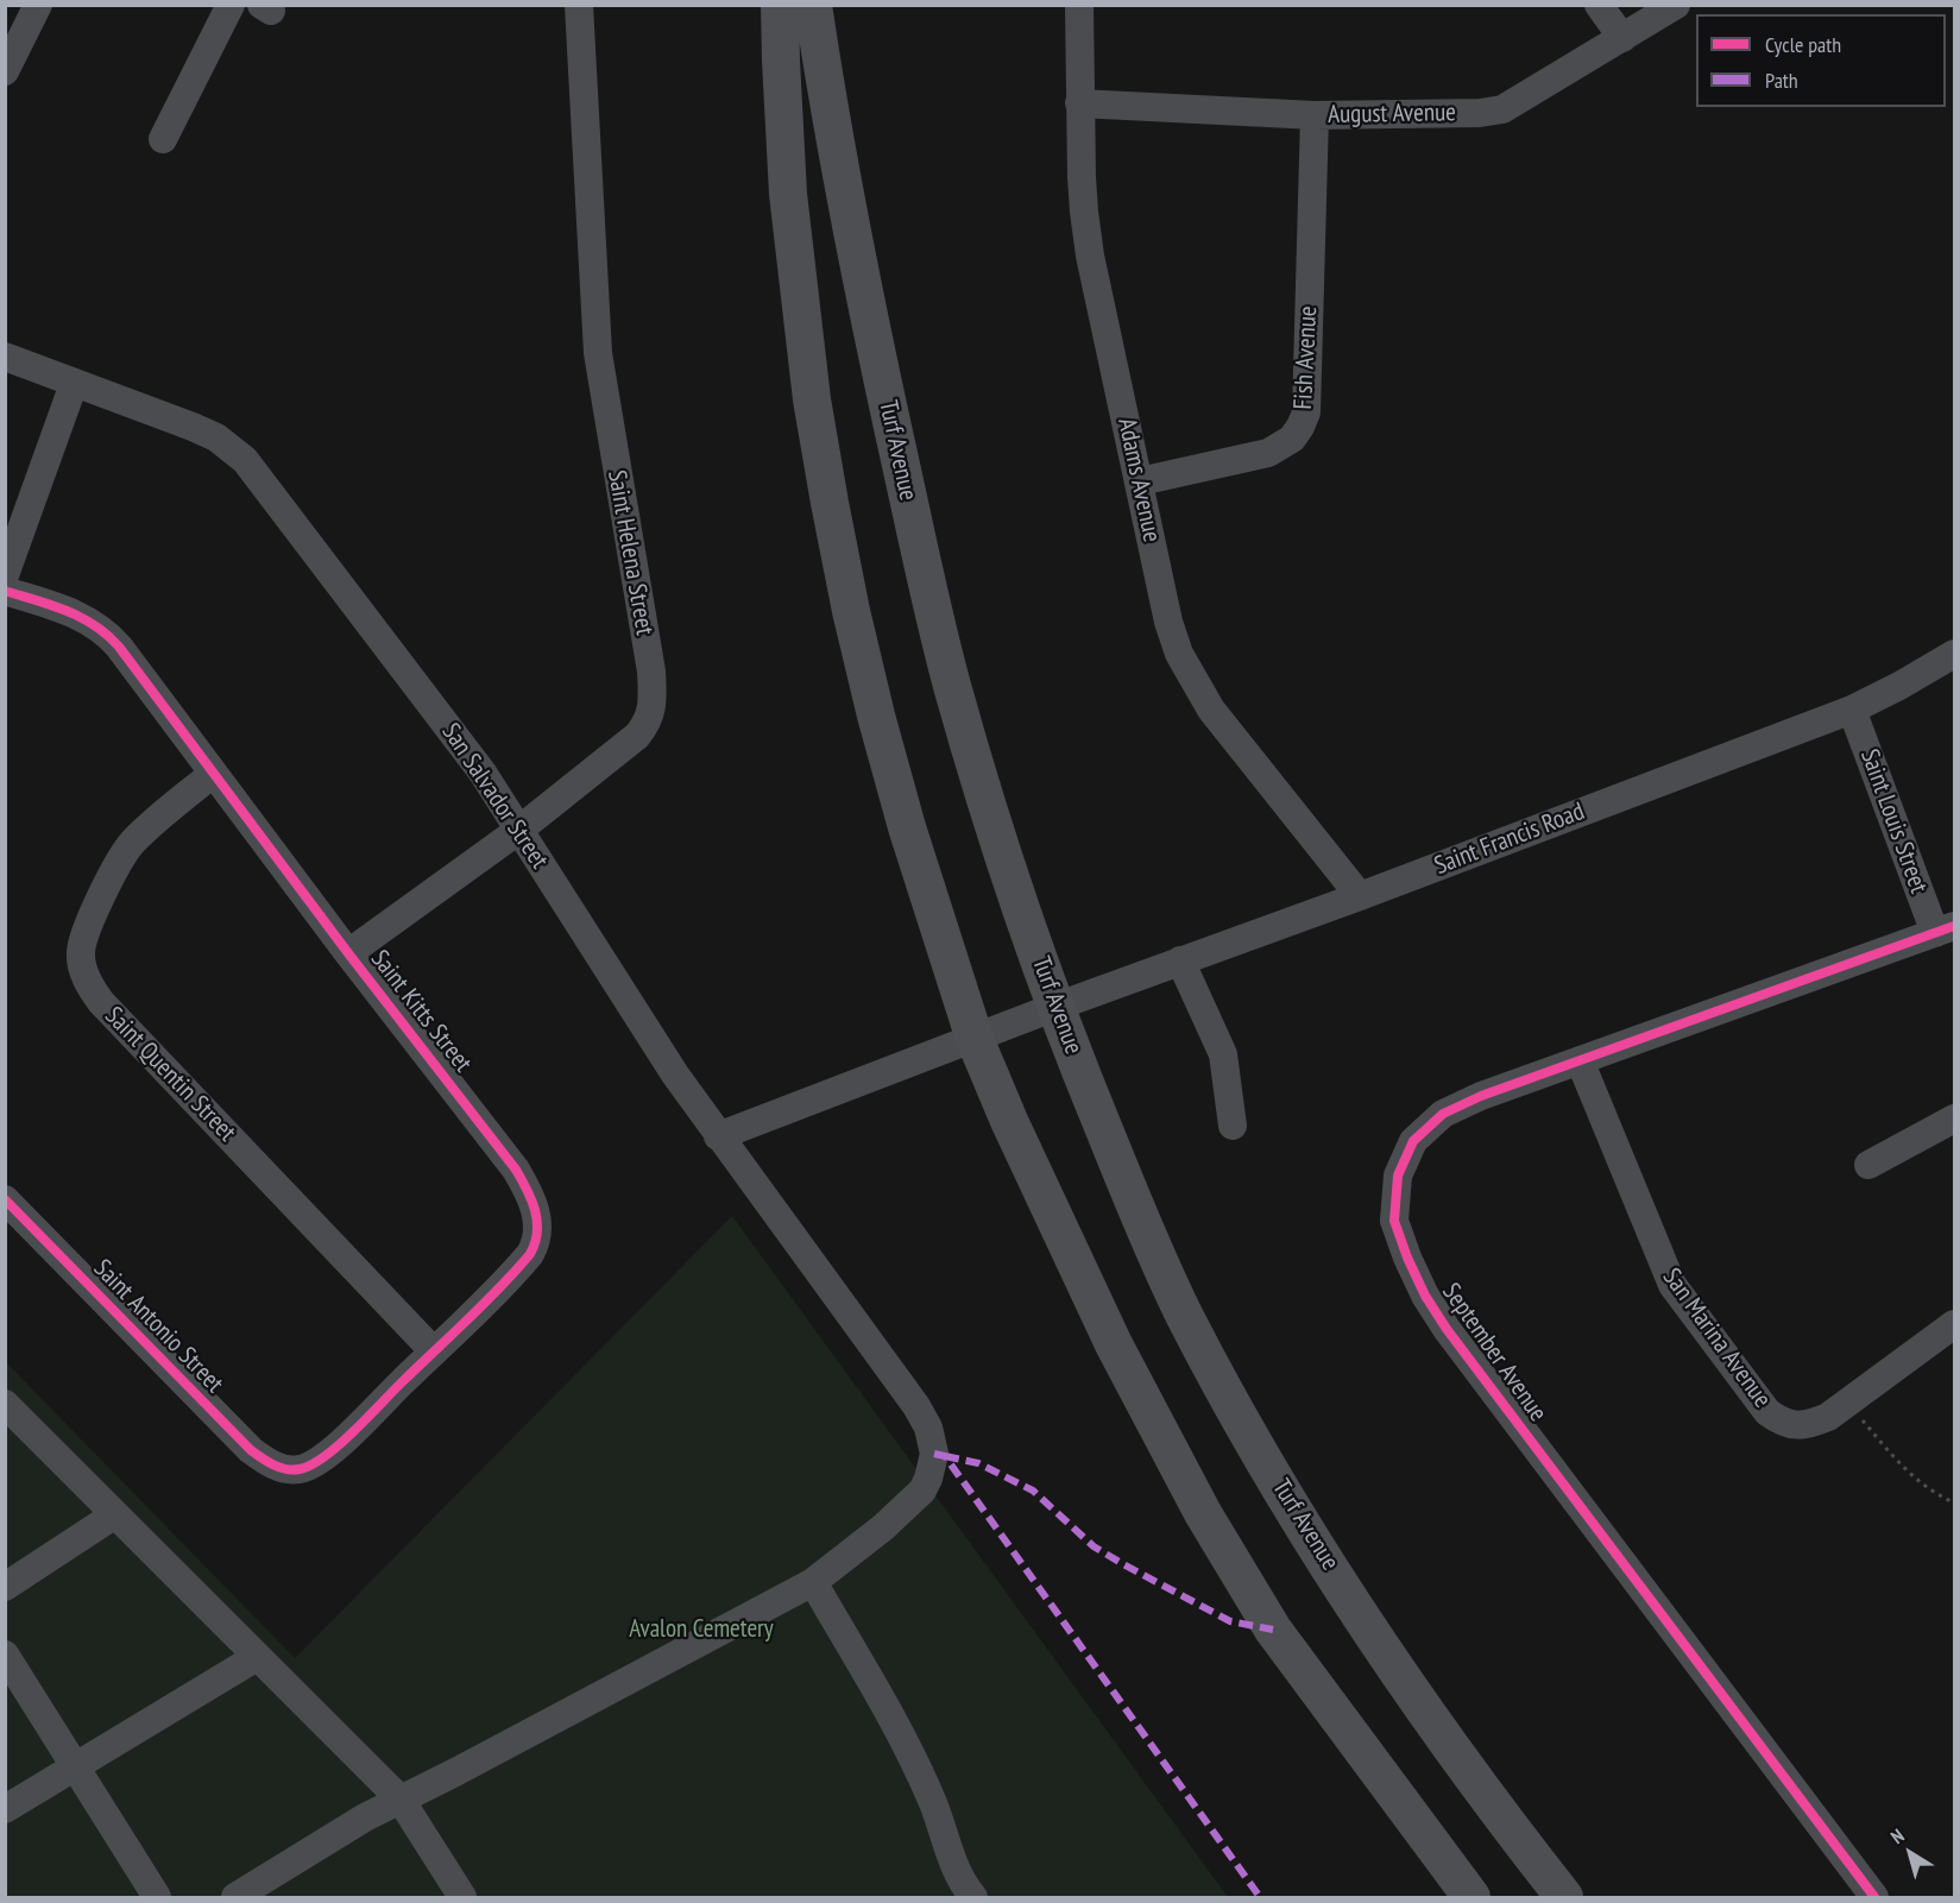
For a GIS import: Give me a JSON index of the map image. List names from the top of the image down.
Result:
{
  "streets": {
    "main road": ["Turf Avenue"],
    "street": [
      "August Avenue",
      "Fish Avenue",
      "Adams Avenue",
      "Saint Helena Street",
      "San Salvador Street",
      "Saint Louis Street",
      "Saint Francis Road",
      "Saint Kitts Street",
      "Saint Quentin Street",
      "Saint Antonio Street",
      "San Marina Avenue",
      "September Avenue"
    ]
  },
  "crossings": [
    ["August Avenue", "Fish Avenue"],
    ["August Avenue", "Adams Avenue"],
    ["Fish Avenue", "Adams Avenue"],
    ["Turf Avenue", "Saint Francis Road"],
    ["Adams Avenue", "Saint Francis Road"],
    ["Saint Helena Street", "San Salvador Street"],
    ["Saint Helena Street", "Saint Kitts Street"],
    ["Saint Louis Street", "Saint Francis Road"],
    ["Saint Louis Street", "September Avenue"],
    ["Saint Kitts Street", "Saint Quentin Street"],
    ["Saint Kitts Street", "Saint Antonio Street"],
    ["San Marina Avenue", "September Avenue"]
  ],
  "parks": ["Avalon Cemetery"],
  "legend": ["Cycle path", "Path"],
  "north": "top left"
}
